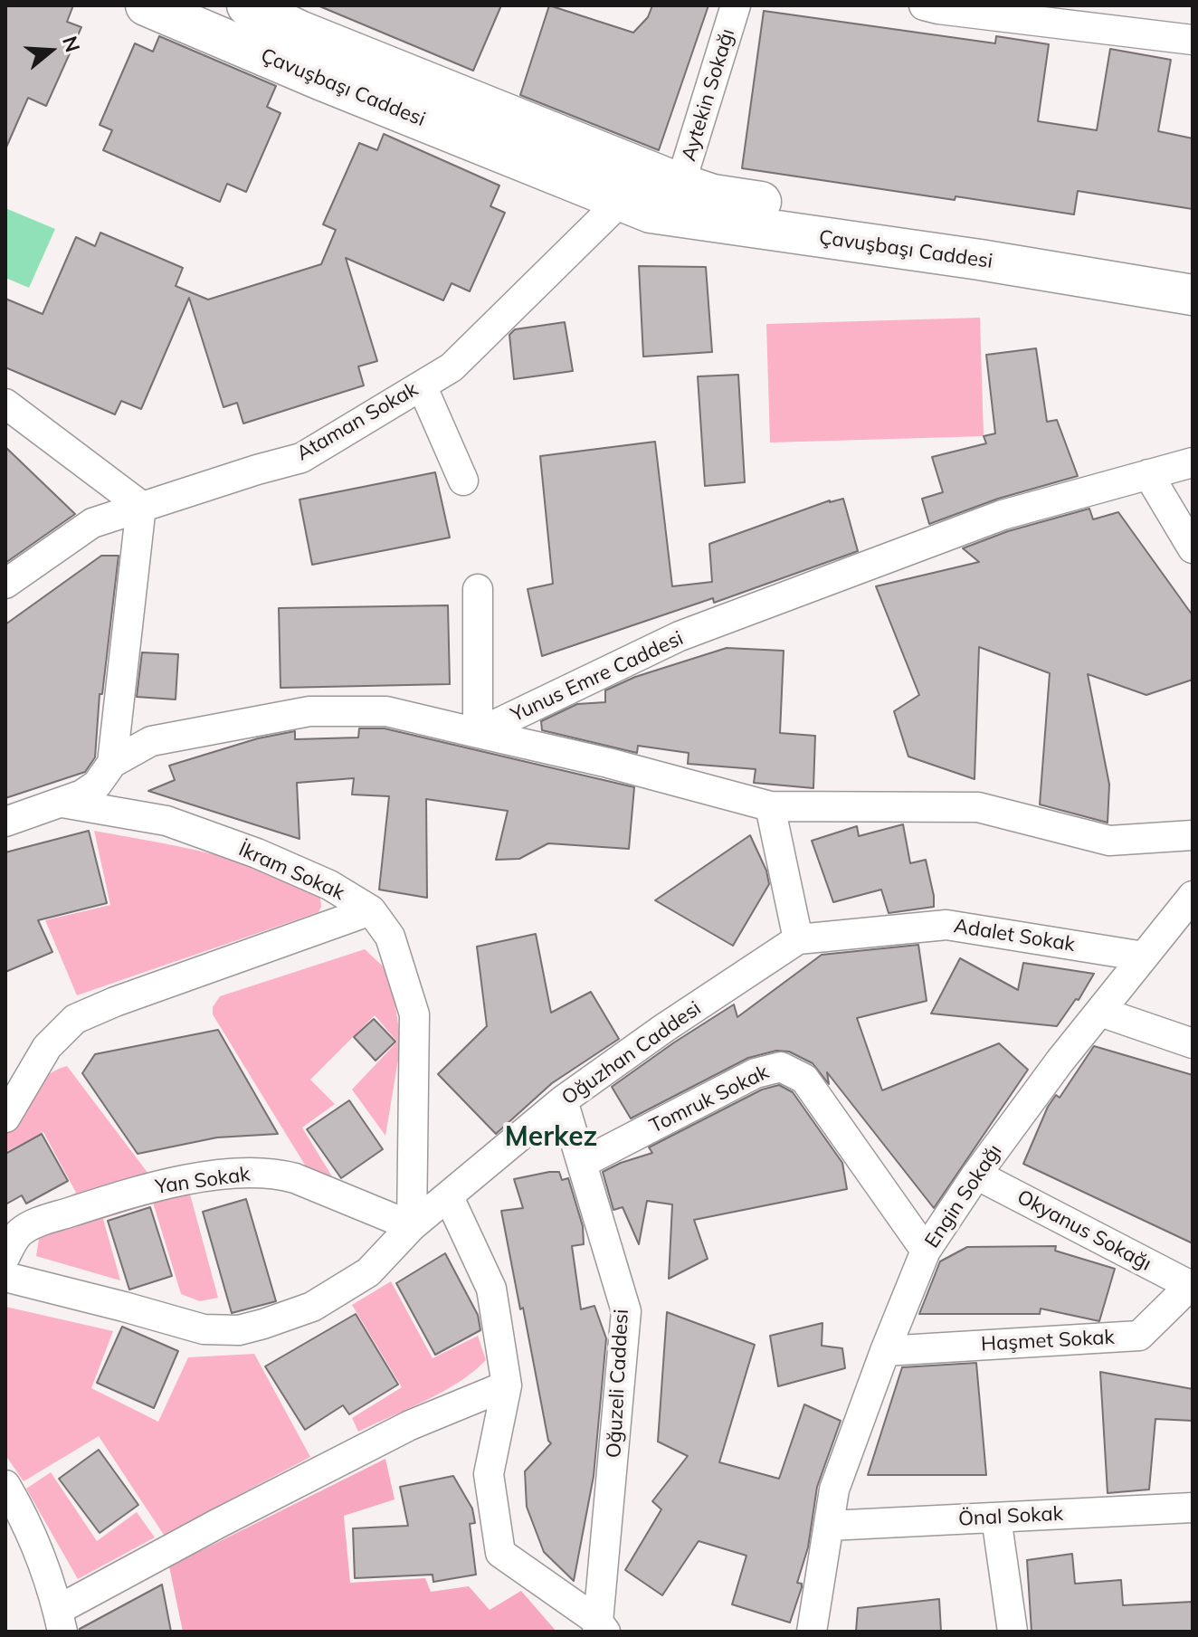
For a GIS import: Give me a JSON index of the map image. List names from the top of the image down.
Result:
{
  "streets": {
    "main road": ["Çavuşbaşı Caddesi"],
    "street": [
      "Aytekin Sokağı",
      "Ataman Sokak",
      "Yunus Emre Caddesi",
      "İkram Sokak",
      "Adalet Sokak",
      "Oğuzhan Caddesi",
      "Tomruk Sokak",
      "Yan Sokak",
      "Engin Sokağı",
      "Okyanus Sokağı",
      "Haşmet Sokak",
      "Oğuzeli Caddesi",
      "Önal Sokak"
    ]
  },
  "crossings": [
    ["Çavuşbaşı Caddesi", "Aytekin Sokağı"],
    ["Çavuşbaşı Caddesi", "Ataman Sokak"],
    ["İkram Sokak", "Oğuzhan Caddesi"],
    ["İkram Sokak", "Yan Sokak"],
    ["Adalet Sokak", "Oğuzhan Caddesi"],
    ["Adalet Sokak", "Engin Sokağı"],
    ["Oğuzhan Caddesi", "Yan Sokak"],
    ["Oğuzhan Caddesi", "Oğuzeli Caddesi"],
    ["Tomruk Sokak", "Engin Sokağı"],
    ["Tomruk Sokak", "Oğuzeli Caddesi"],
    ["Engin Sokağı", "Okyanus Sokağı"],
    ["Engin Sokağı", "Haşmet Sokak"],
    ["Engin Sokağı", "Önal Sokak"],
    ["Okyanus Sokağı", "Haşmet Sokak"]
  ],
  "districts": ["Merkez"],
  "north": "right"
}
